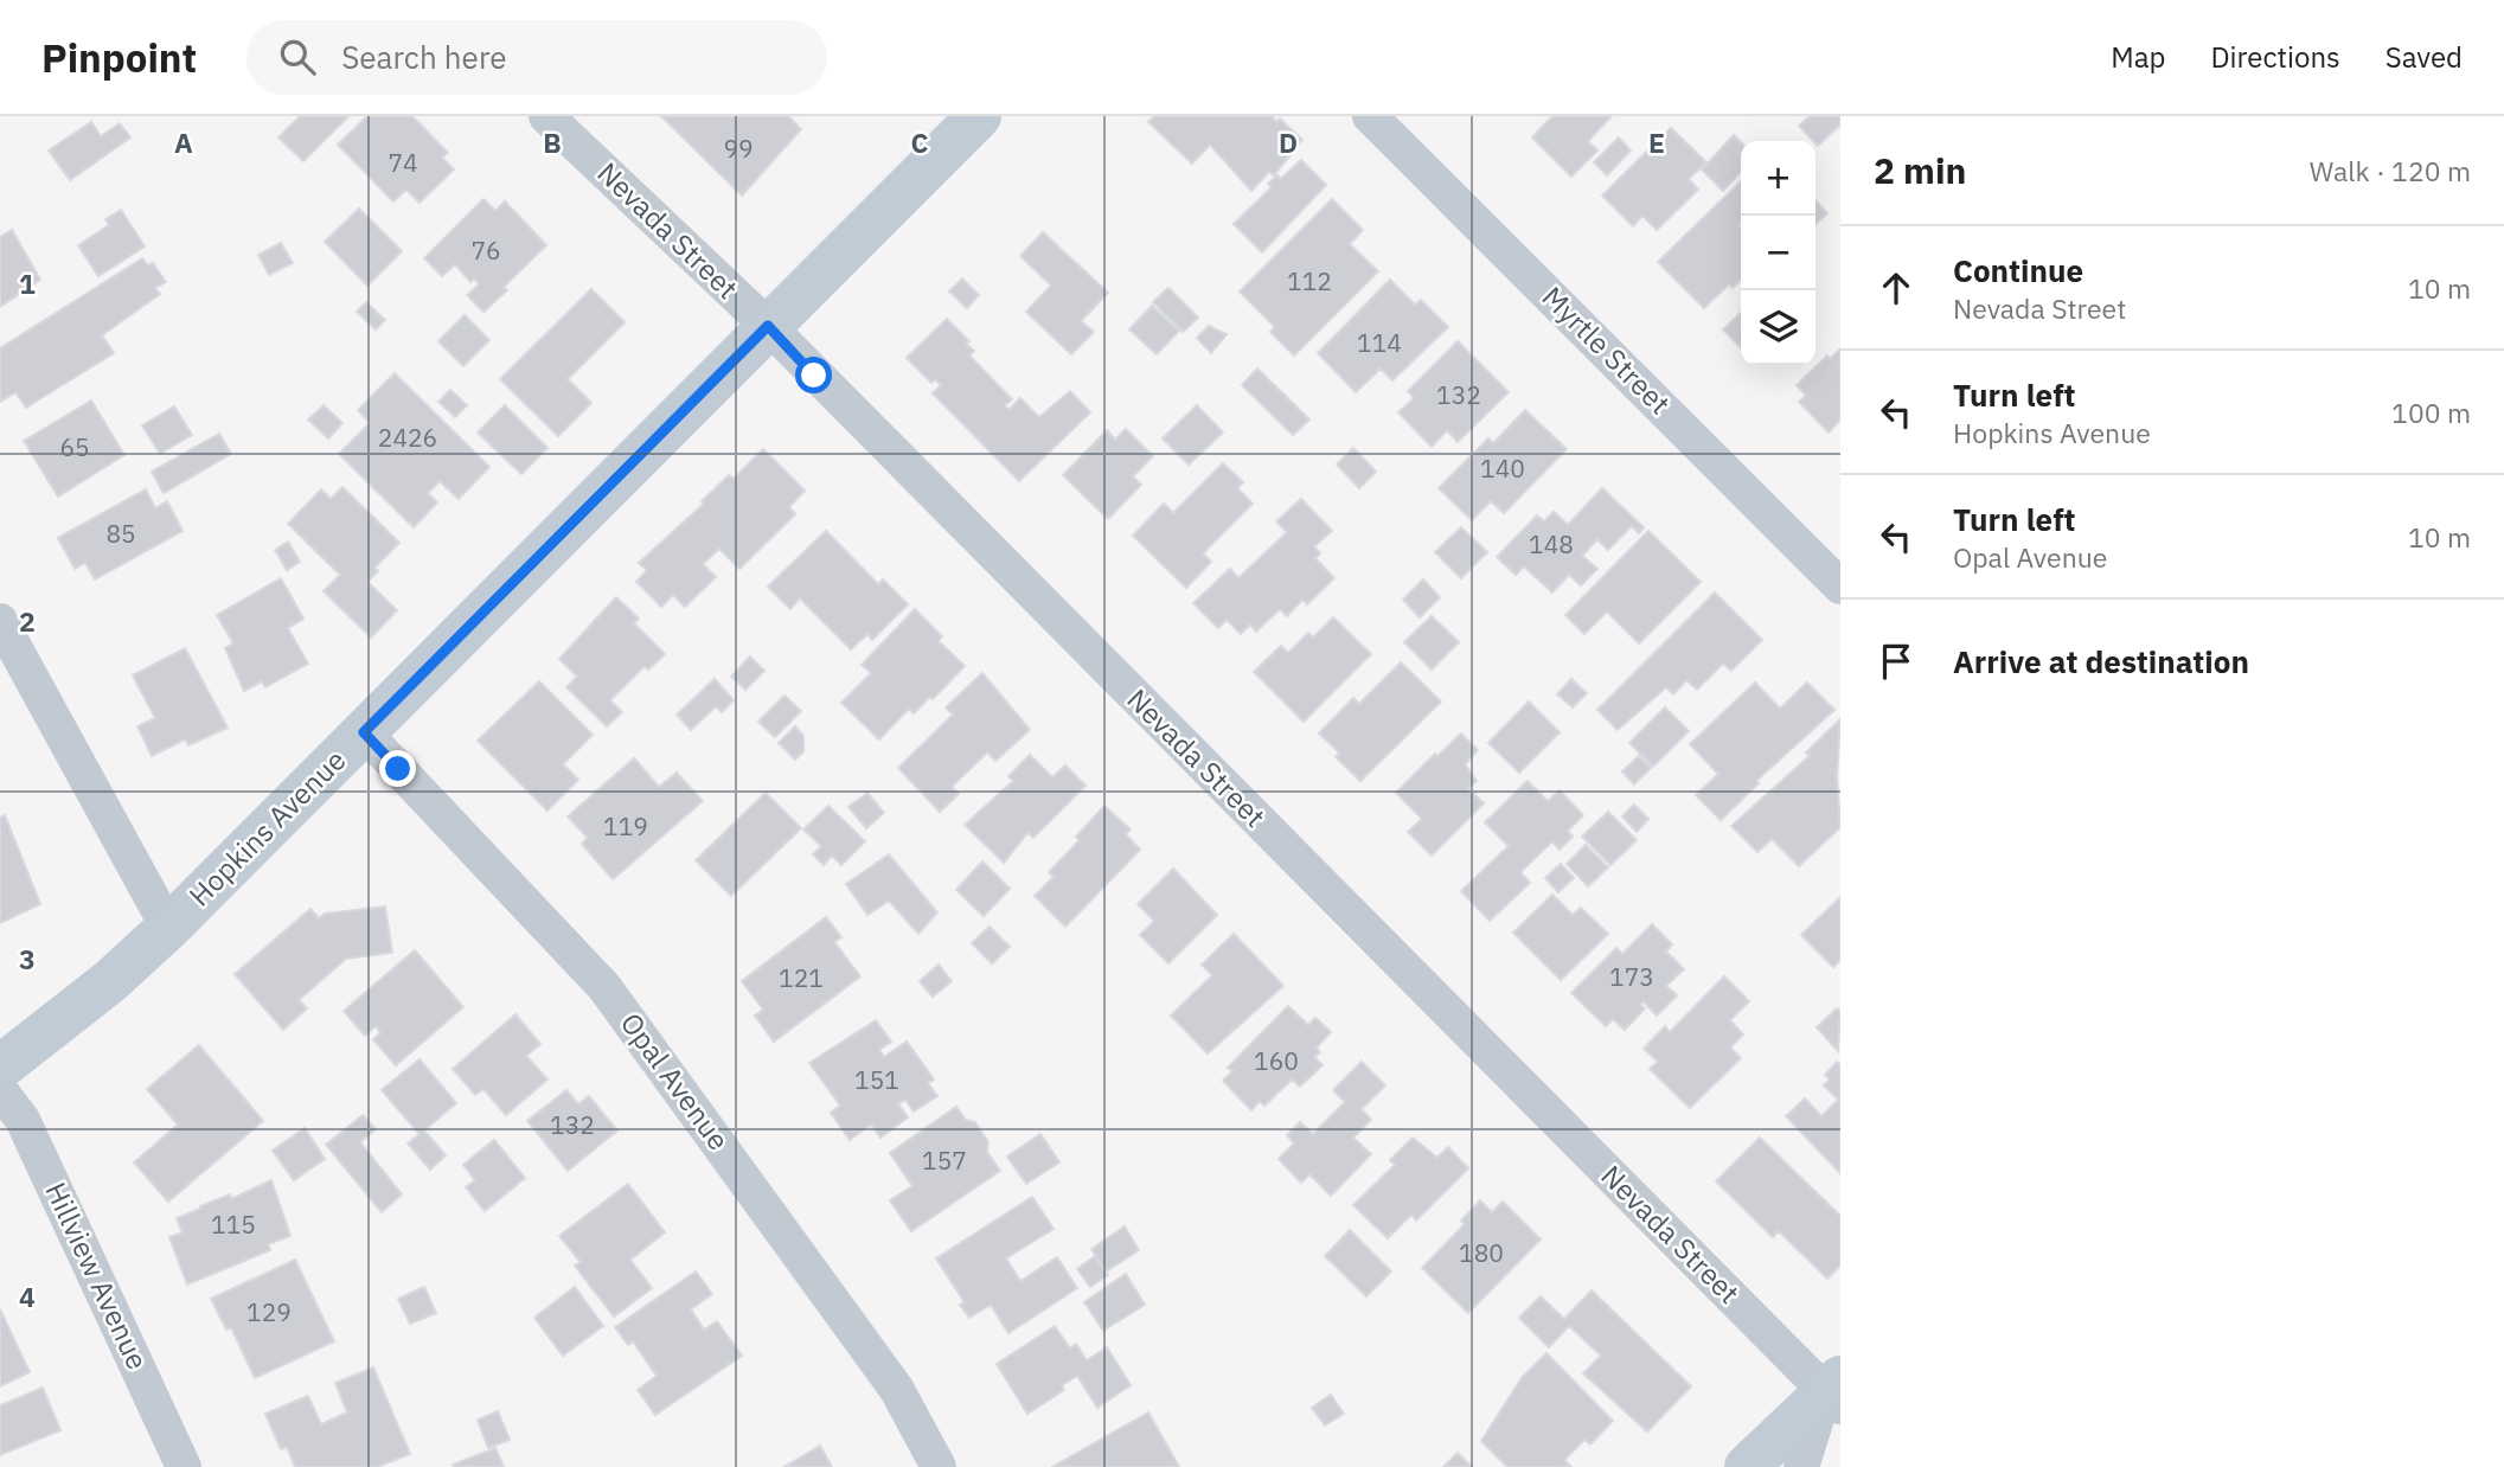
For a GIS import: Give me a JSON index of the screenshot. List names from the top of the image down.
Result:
{
  "streets": {
    "street": [
      "Nevada Street",
      "Myrtle Street",
      "Hopkins Avenue",
      "Opal Avenue",
      "Hillview Avenue"
    ]
  },
  "crossings": [
    ["Nevada Street", "Hopkins Avenue"],
    ["Hopkins Avenue", "Opal Avenue"]
  ],
  "house_numbers": [
    "99",
    "74",
    "76",
    "112",
    "114",
    "132",
    "2426",
    "65",
    "140",
    "85",
    "148",
    "119",
    "173",
    "121",
    "160",
    "151",
    "132",
    "157",
    "115",
    "180",
    "129"
  ],
  "page": {
    "header": "Pinpoint",
    "search": "Search here",
    "nav": ["Map", "Directions", "Saved"],
    "heading": ["2 min", "Walk · 120 m"],
    "map_buttons": ["+", "−"],
    "list": [
      ["Continue", "Nevada Street", "10 m"],
      ["Turn left", "Hopkins Avenue", "100 m"],
      ["Turn left", "Opal Avenue", "10 m"],
      "Arrive at destination"
    ]
  },
  "grid": {
    "columns": [
      "A",
      "B",
      "C",
      "D",
      "E"
    ],
    "rows": [
      "1",
      "2",
      "3",
      "4"
    ]
  }
}
